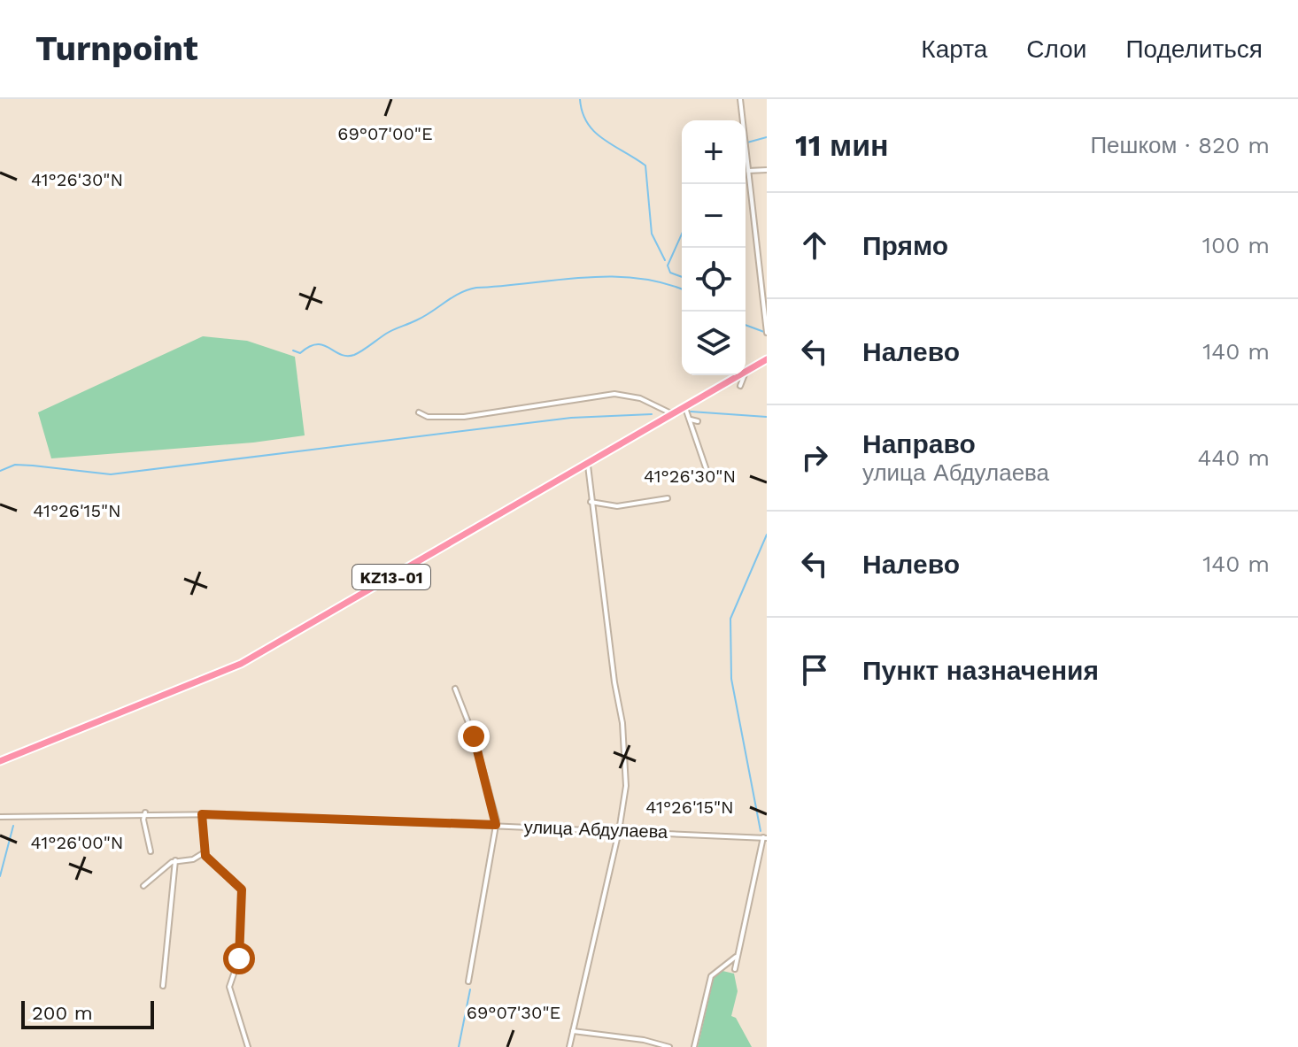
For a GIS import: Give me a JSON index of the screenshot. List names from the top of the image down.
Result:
{
  "streets": {
    "highway": ["KZ13-01"],
    "street": ["улица Абдулаева"]
  },
  "scale_bar": "200 m",
  "page": {
    "header": "Turnpoint",
    "nav": ["Карта", "Слои", "Поделиться"],
    "heading": ["11 мин", "Пешком · 820 m"],
    "map_buttons": ["+", "−"],
    "list": [
      ["Прямо", "100 m"],
      ["Налево", "140 m"],
      ["Направо", "улица Абдулаева", "440 m"],
      ["Налево", "140 m"],
      "Пункт назначения"
    ],
    "scale": "200 m"
  },
  "coordinates": [
    "69°07'00\"E",
    "41°26'30\"N",
    "41°26'15\"N",
    "41°26'00\"N",
    "69°07'30\"E"
  ]
}
